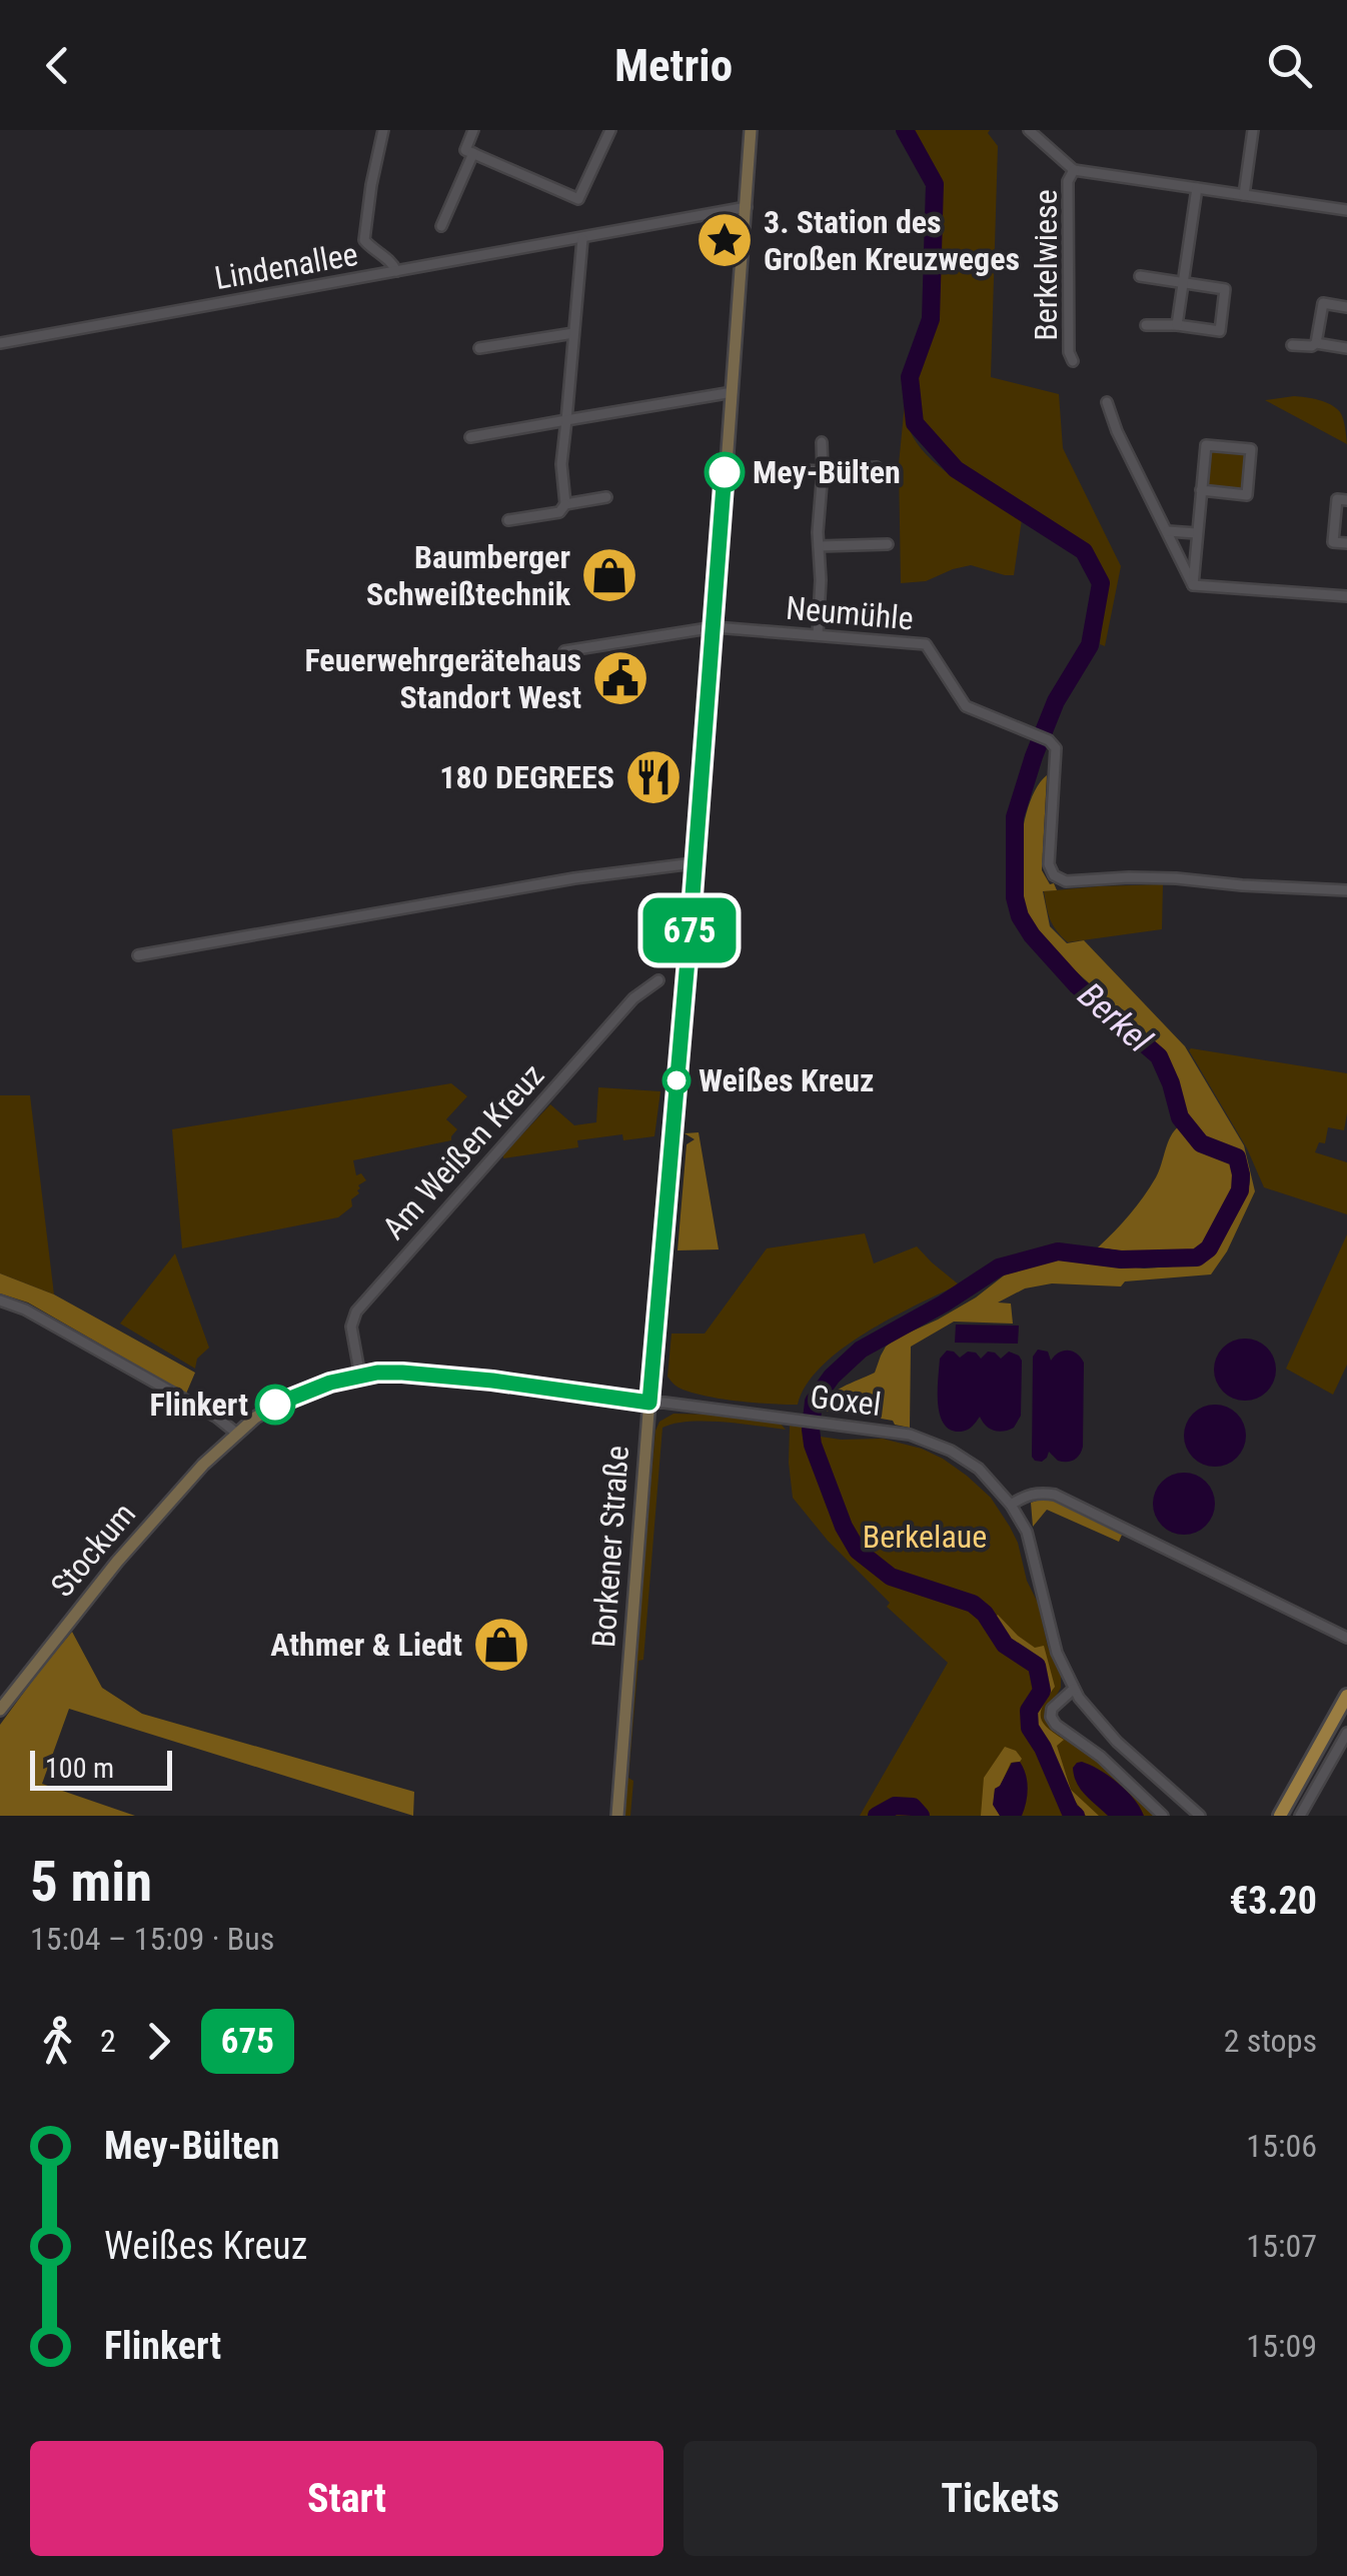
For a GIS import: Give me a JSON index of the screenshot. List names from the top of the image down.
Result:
{
  "streets": {
    "street": [
      "Berkelwiese",
      "Lindenallee",
      "Neumühle",
      "Am Weißen Kreuz",
      "Goxel",
      "Borkener Straße",
      "Stockum"
    ]
  },
  "crossings": [
    ["Lindenallee", "Borkener Straße"],
    ["Neumühle", "Borkener Straße"],
    ["Am Weißen Kreuz", "Stockum"],
    ["Goxel", "Borkener Straße"],
    ["Goxel", "Stockum"],
    ["Borkener Straße", "Stockum"]
  ],
  "water": ["Berkel"],
  "parks": ["Berkelaue"],
  "places": {
    "place": ["3. Station des Großen Kreuzweges"],
    "other": ["Mey-Bülten", "Weißes Kreuz", "Flinkert"],
    "shop": ["Baumberger Schweißtechnik", "Athmer & Liedt"],
    "public building": ["Feuerwehrgerätehaus Standort West"],
    "restaurant": ["180 DEGREES"]
  },
  "lines": ["bus line 675"],
  "scale_bar": "100 m",
  "page": {
    "header": "Metrio",
    "on_map": "675",
    "scale": "100 m",
    "heading": ["5 min", "15:04 – 15:09 · Bus", "€3.20"],
    "legs": ["2", "675", "2 stops"],
    "list": [
      {
        "name": "Mey-Bülten",
        "value": "15:06"
      },
      {
        "name": "Weißes Kreuz",
        "value": "15:07"
      },
      {
        "name": "Flinkert",
        "value": "15:09"
      }
    ],
    "buttons": ["Start", "Tickets"]
  }
}
